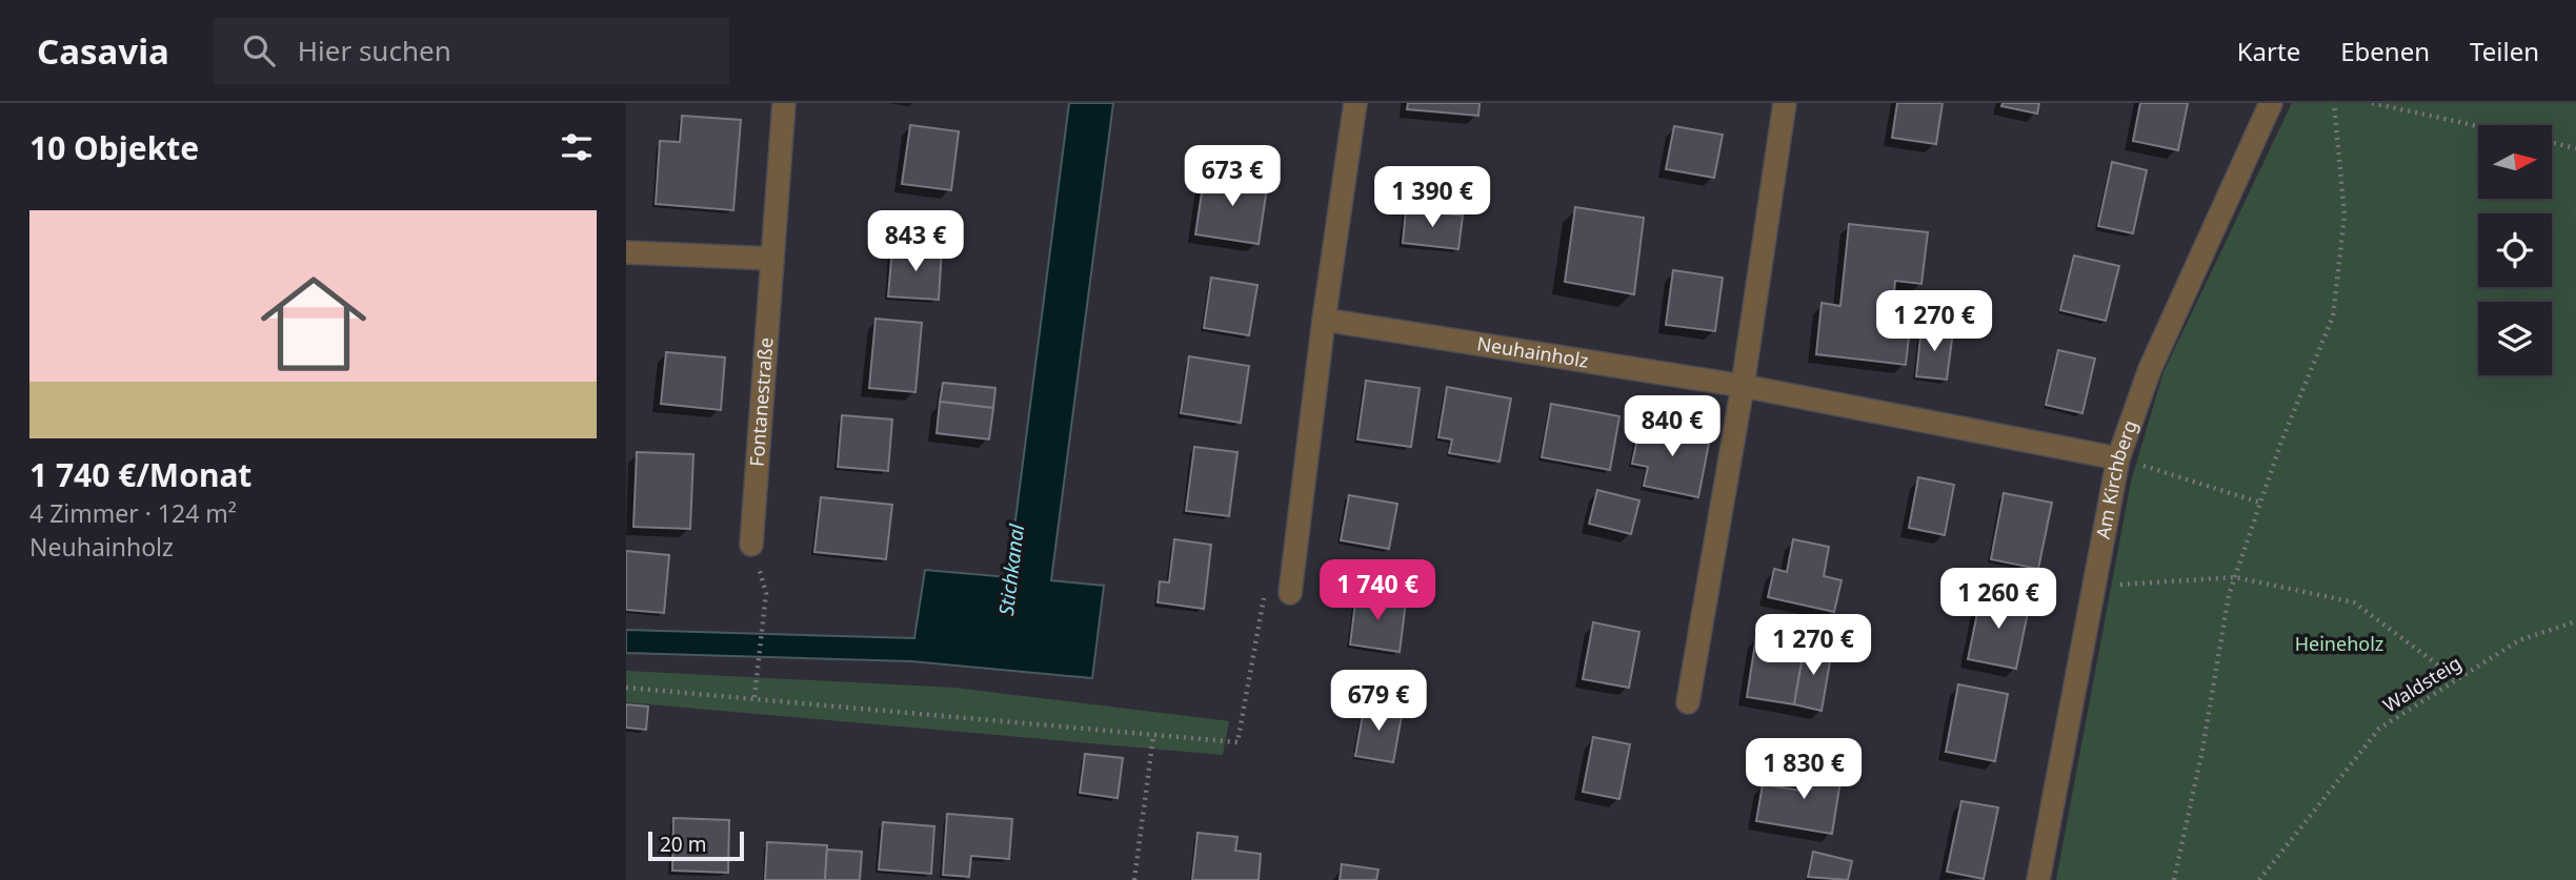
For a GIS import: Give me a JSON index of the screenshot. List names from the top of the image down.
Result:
{
  "streets": {
    "street": ["Neuhainholz", "Fontanestraße", "Am Kirchberg"],
    "path": ["Waldsteig"]
  },
  "crossings": [
    ["Neuhainholz", "Am Kirchberg"]
  ],
  "water": ["Stichkanal"],
  "parks": ["Heineholz"],
  "scale_bar": "20 m",
  "north": "right",
  "page": {
    "header": "Casavia",
    "search": "Hier suchen",
    "nav": ["Karte", "Ebenen", "Teilen"],
    "heading": "10 Objekte",
    "price": [
      "673 €",
      "1 390 €",
      "843 €",
      "1 270 €",
      "840 €",
      "1 740 €",
      "1 260 €",
      "1 270 €",
      "679 €",
      "1 830 €"
    ],
    "list": [
      {
        "name": "1 740 €/Monat",
        "note": "4 Zimmer · 124 m² · Neuhainholz"
      }
    ],
    "scale": "20 m"
  }
}
